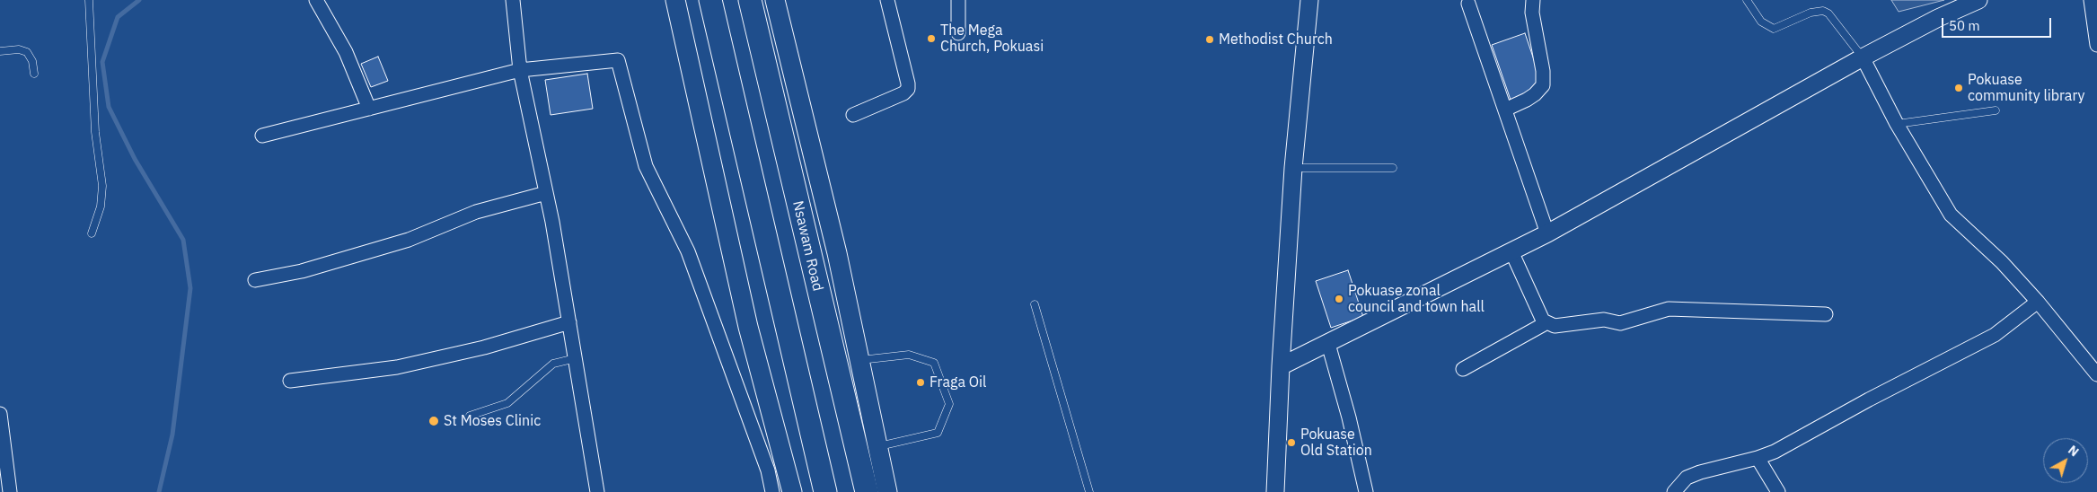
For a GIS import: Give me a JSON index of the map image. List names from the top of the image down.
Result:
{
  "streets": {
    "highway": ["Nsawam Road"]
  },
  "places": [
    "The Mega Church, Pokuasi",
    "Methodist Church",
    "Pokuase community library",
    "Pokuase zonal council and town hall",
    "Fraga Oil",
    "St Moses Clinic",
    "Pokuase Old Station"
  ],
  "scale_bar": "50 m",
  "north": "top right"
}
